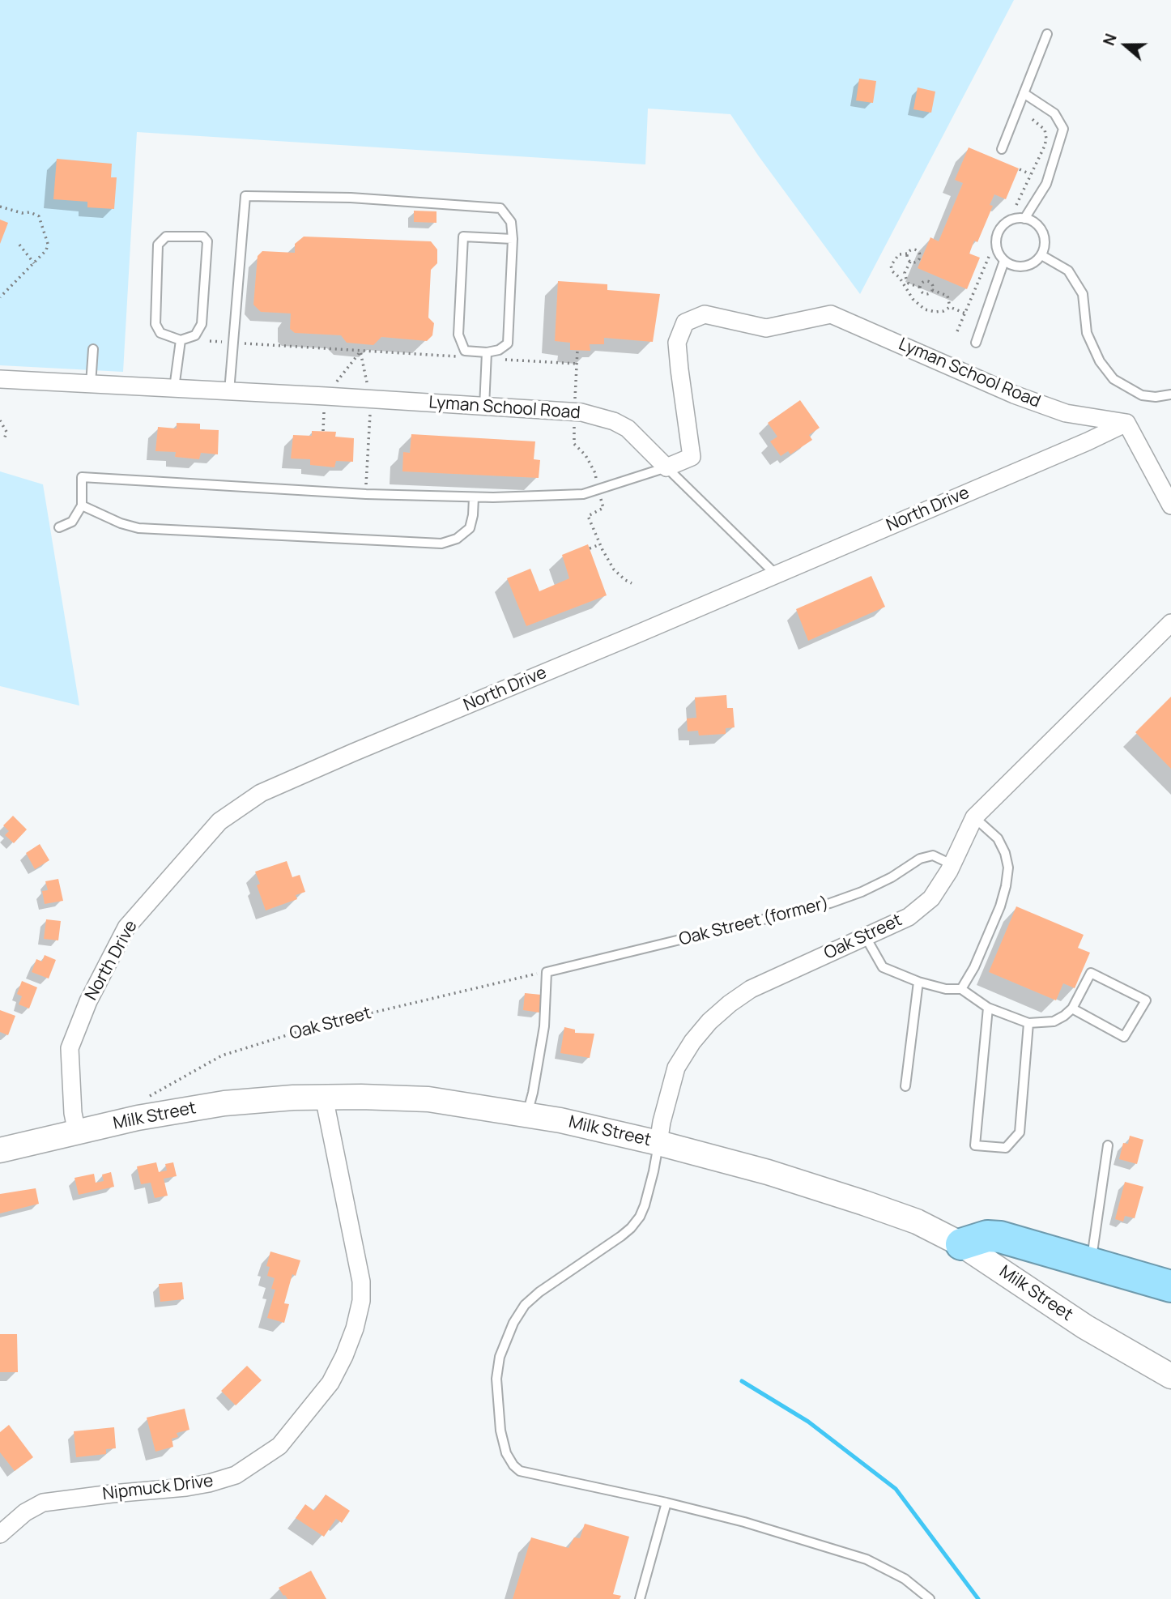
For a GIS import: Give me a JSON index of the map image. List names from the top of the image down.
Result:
{
  "streets": {
    "main road": ["Milk Street"],
    "street": [
      "Lyman School Road",
      "North Drive",
      "Oak Street",
      "Nipmuck Drive"
    ],
    "lane": ["Oak Street (former)"]
  },
  "crossings": [
    ["Lyman School Road", "North Drive"],
    ["North Drive", "Milk Street"],
    ["Oak Street (former)", "Oak Street"],
    ["Oak Street", "Milk Street"],
    ["Milk Street", "Nipmuck Drive"]
  ],
  "north": "left"
}
